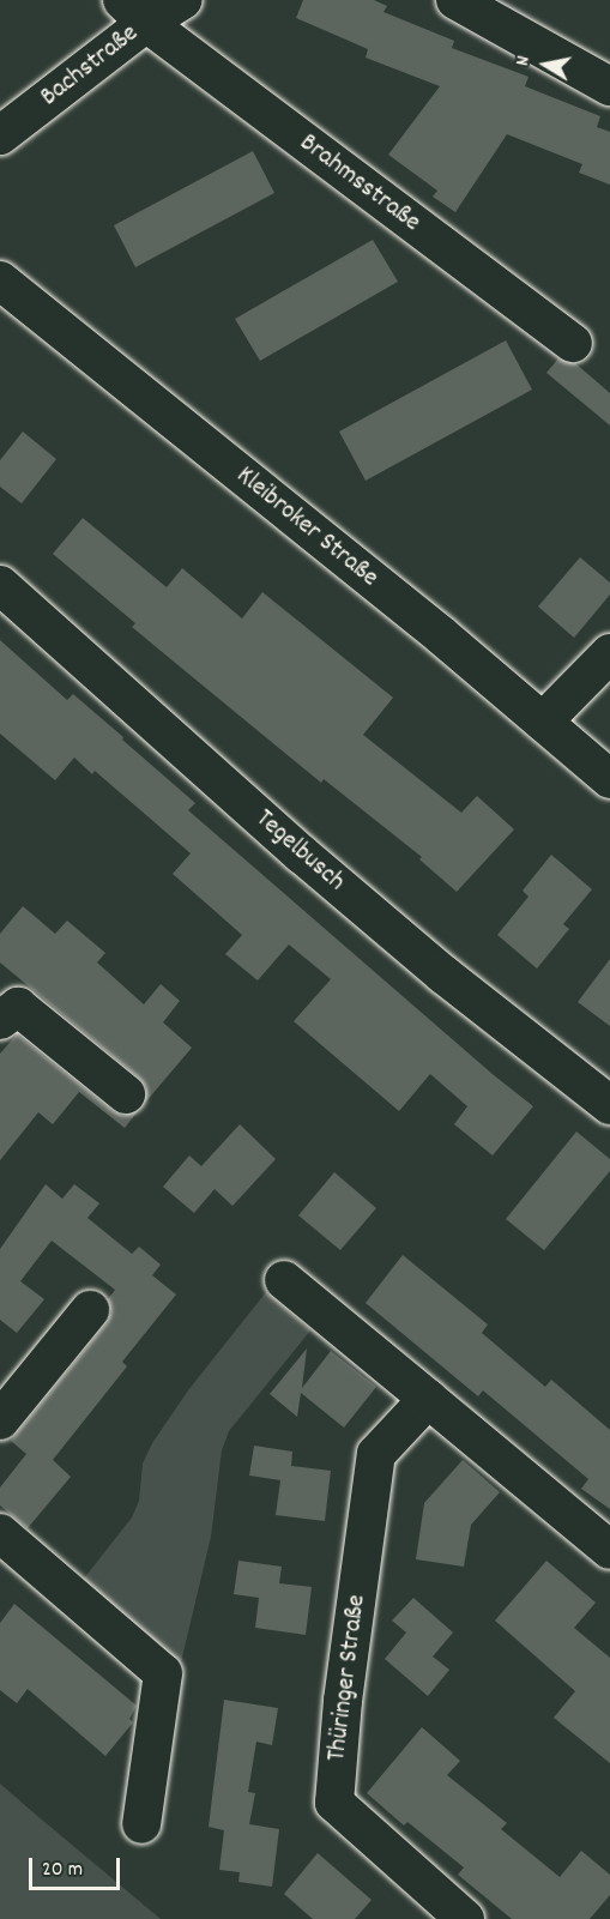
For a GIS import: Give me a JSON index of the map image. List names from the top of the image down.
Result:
{
  "streets": {
    "street": [
      "Bachstraße",
      "Brahmsstraße",
      "Kleibroker Straße",
      "Tegelbusch",
      "Thüringer Straße"
    ]
  },
  "crossings": [
    ["Bachstraße", "Brahmsstraße"]
  ],
  "scale_bar": "20 m",
  "north": "left"
}
